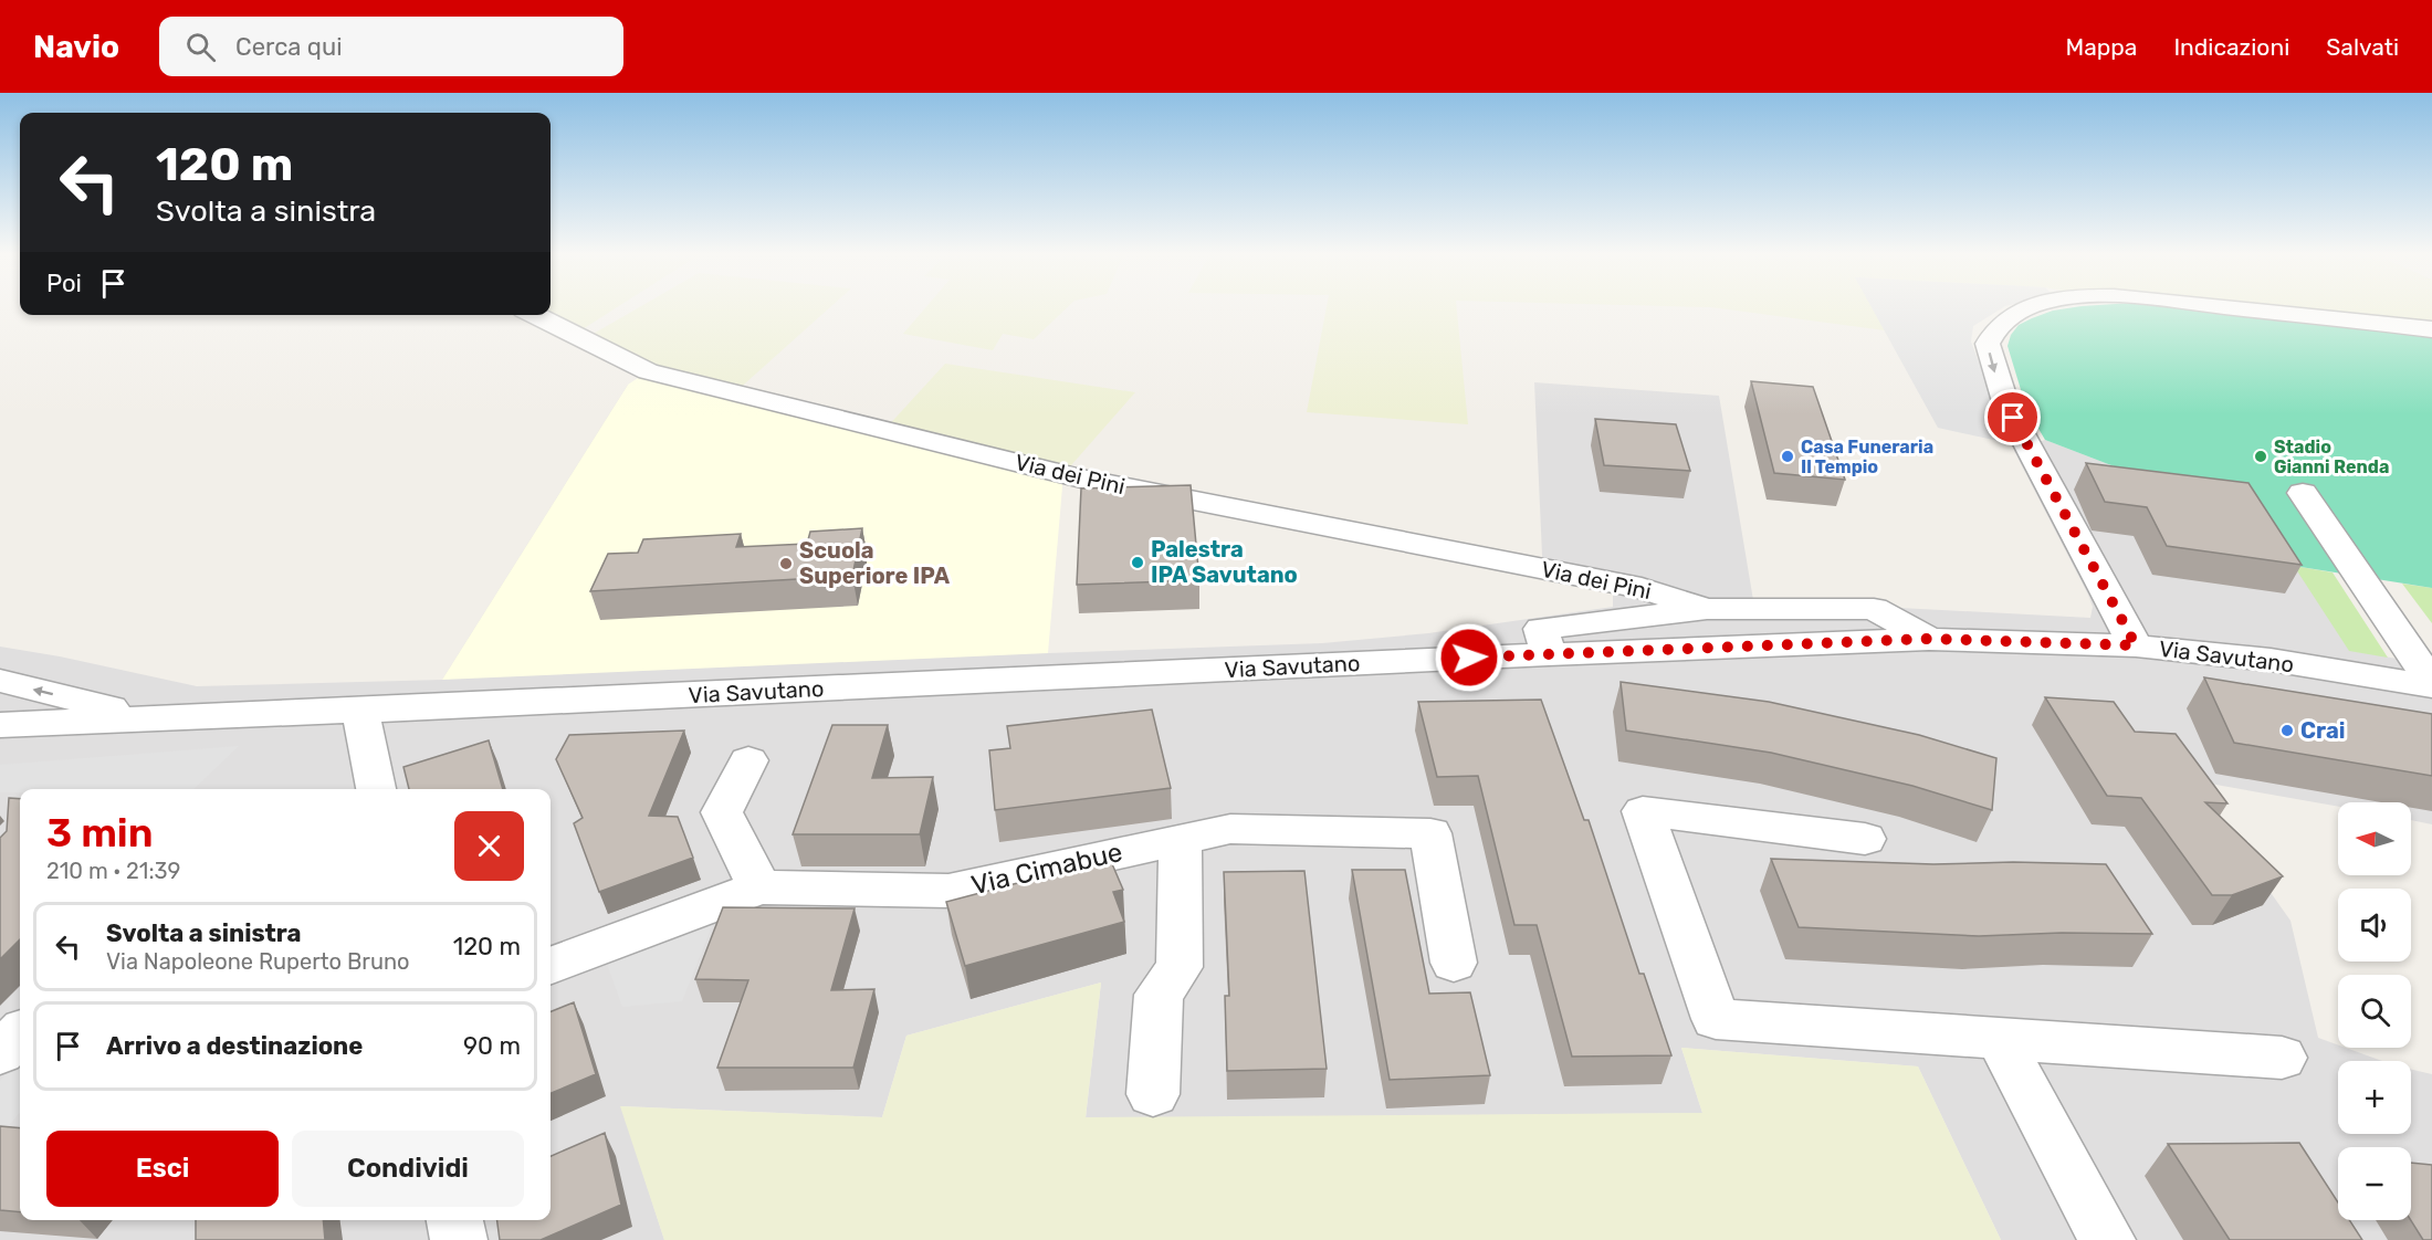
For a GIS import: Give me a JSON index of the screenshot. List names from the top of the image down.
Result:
{
  "streets": {
    "street": ["Via dei Pini", "Via Savutano", "Via Cimabue"]
  },
  "places": [
    "Casa Funeraria Il Tempio",
    "Stadio Gianni Renda",
    "Palestra IPA Savutano",
    "Scuola Superiore IPA",
    "Crai"
  ],
  "north": "left",
  "page": {
    "header": "Navio",
    "search": "Cerca qui",
    "nav": ["Mappa", "Indicazioni", "Salvati"],
    "turn": ["120 m", "Svolta a sinistra"],
    "then": "Poi",
    "heading": ["3 min", "210 m · 21:39"],
    "map_buttons": ["+", "−"],
    "list": [
      {
        "name": "Svolta a sinistra",
        "note": "Via Napoleone Ruperto Bruno",
        "value": "120 m"
      },
      {
        "name": "Arrivo a destinazione",
        "value": "90 m"
      }
    ],
    "buttons": ["Esci", "Condividi"]
  }
}
